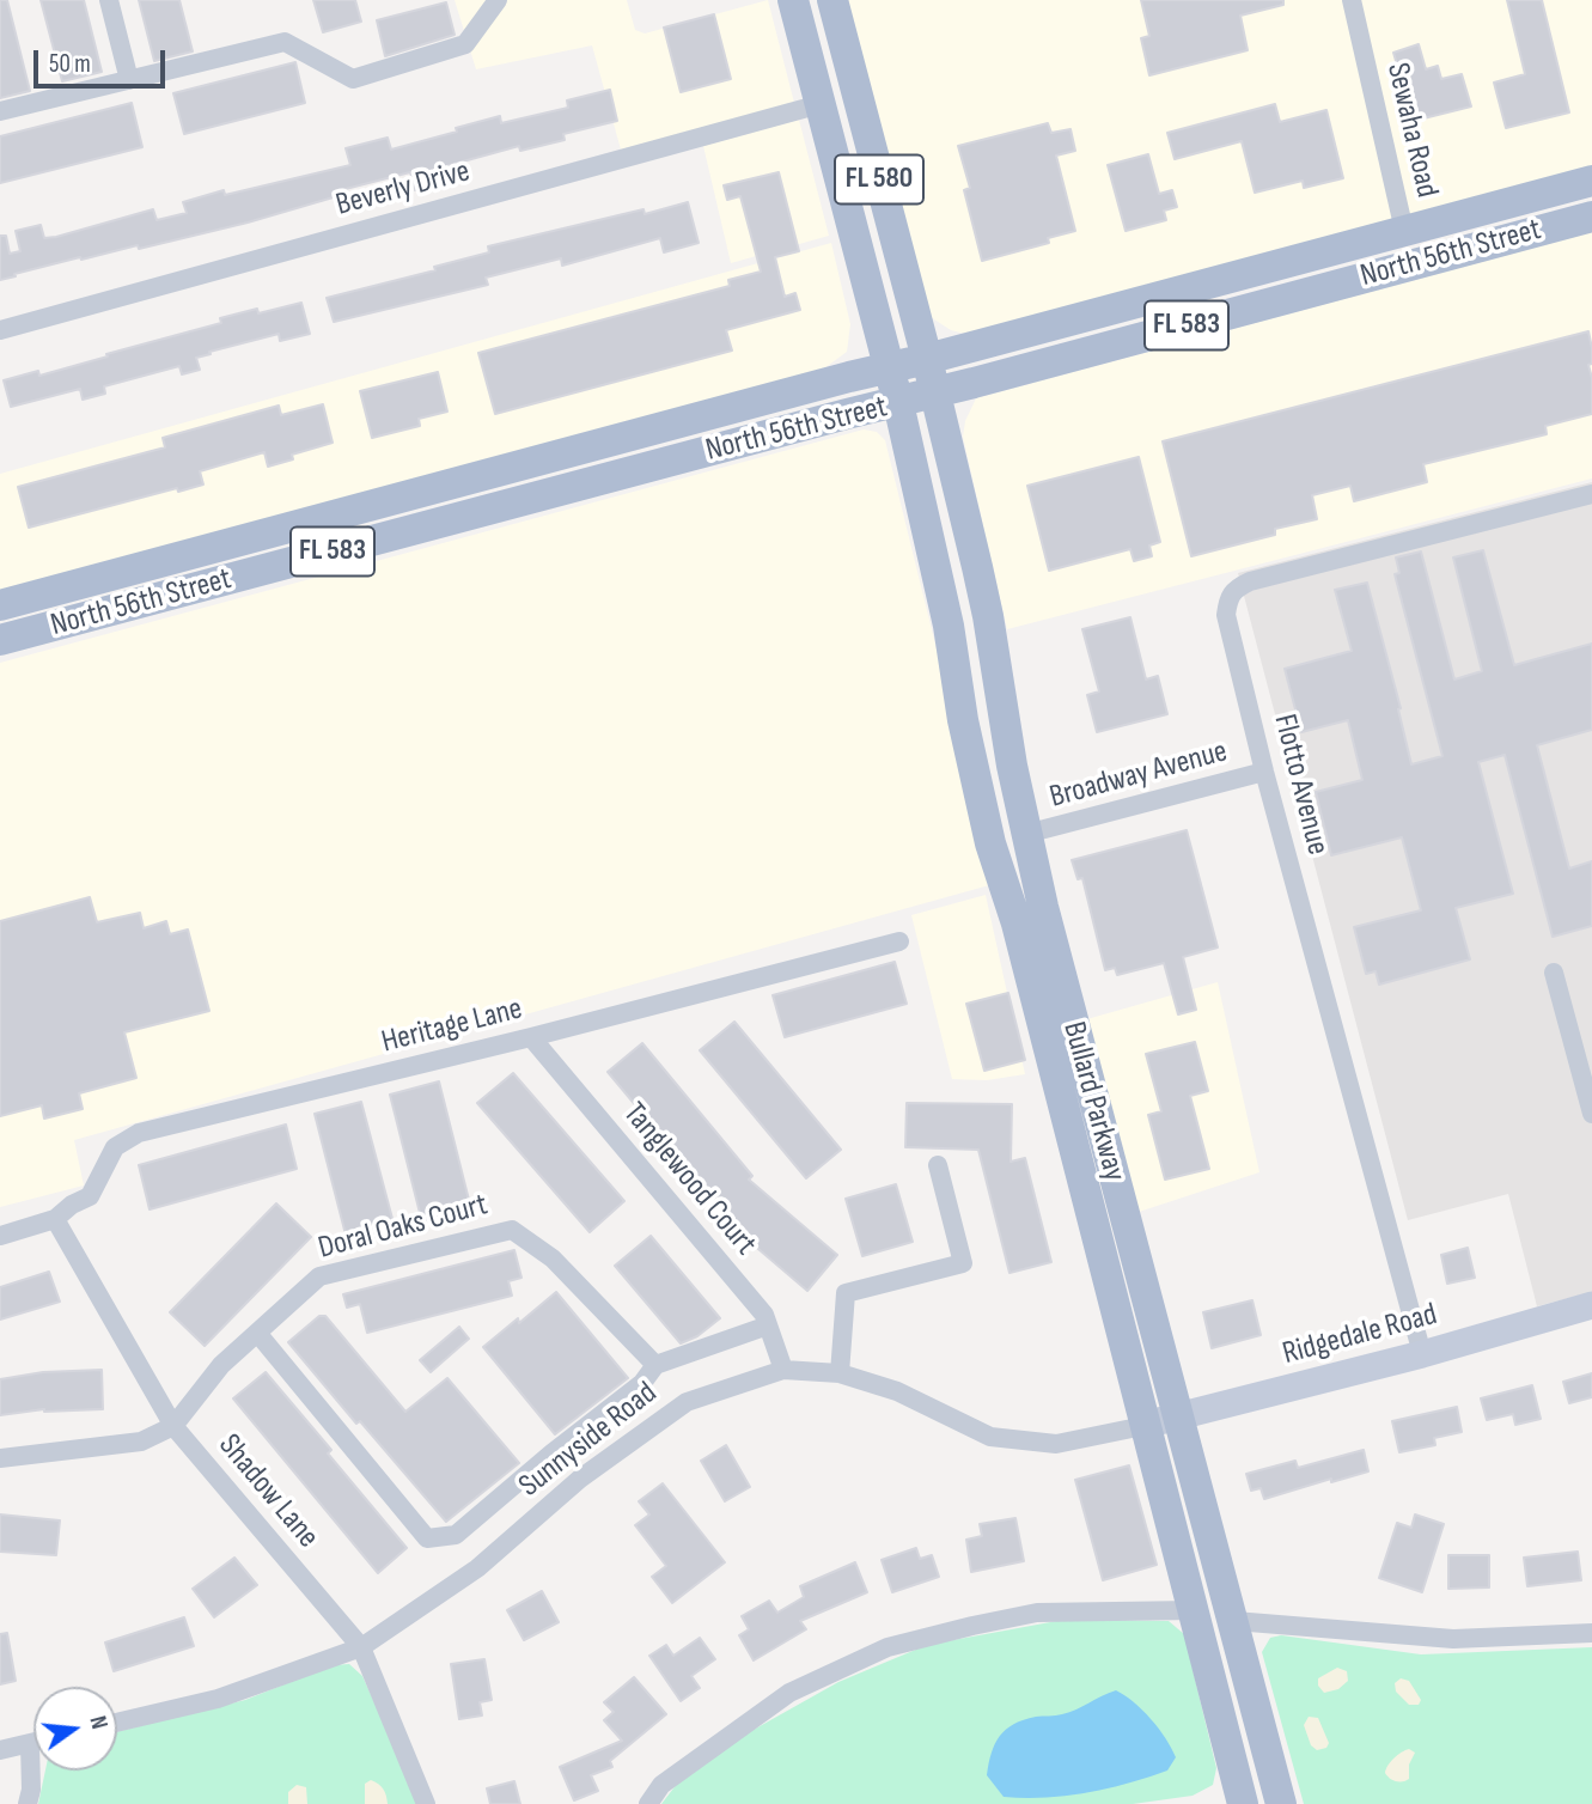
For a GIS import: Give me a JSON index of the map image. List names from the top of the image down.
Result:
{
  "streets": {
    "main road": [
      "FL 580",
      "North 56th Street",
      "FL 583",
      "Bullard Parkway"
    ],
    "street": [
      "Sewaha Road",
      "Beverly Drive",
      "Broadway Avenue",
      "Flotto Avenue",
      "Heritage Lane",
      "Tanglewood Court",
      "Doral Oaks Court",
      "Ridgedale Road",
      "Sunnyside Road",
      "Shadow Lane"
    ]
  },
  "crossings": [
    ["Sewaha Road", "North 56th Street"],
    ["FL 580", "Beverly Drive"],
    ["FL 580", "North 56th Street"],
    ["FL 580", "Bullard Parkway"],
    ["North 56th Street", "Bullard Parkway"],
    ["Broadway Avenue", "Flotto Avenue"],
    ["Broadway Avenue", "Bullard Parkway"],
    ["Flotto Avenue", "Ridgedale Road"],
    ["Heritage Lane", "Tanglewood Court"],
    ["Heritage Lane", "Shadow Lane"],
    ["Bullard Parkway", "Ridgedale Road"],
    ["Bullard Parkway", "Sunnyside Road"],
    ["Tanglewood Court", "Sunnyside Road"],
    ["Doral Oaks Court", "Shadow Lane"],
    ["Ridgedale Road", "Sunnyside Road"],
    ["Sunnyside Road", "Shadow Lane"]
  ],
  "scale_bar": "50 m",
  "north": "right"
}
